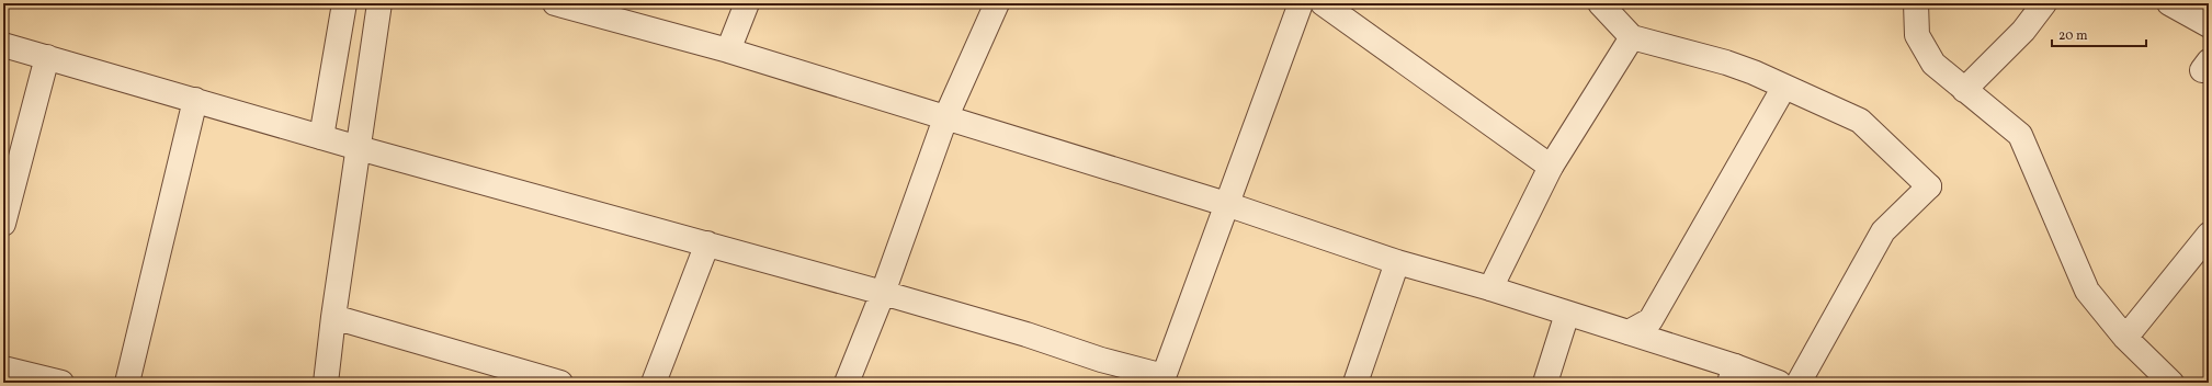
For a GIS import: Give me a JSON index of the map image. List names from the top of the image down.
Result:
{
  "scale_bar": "20 m"
}
